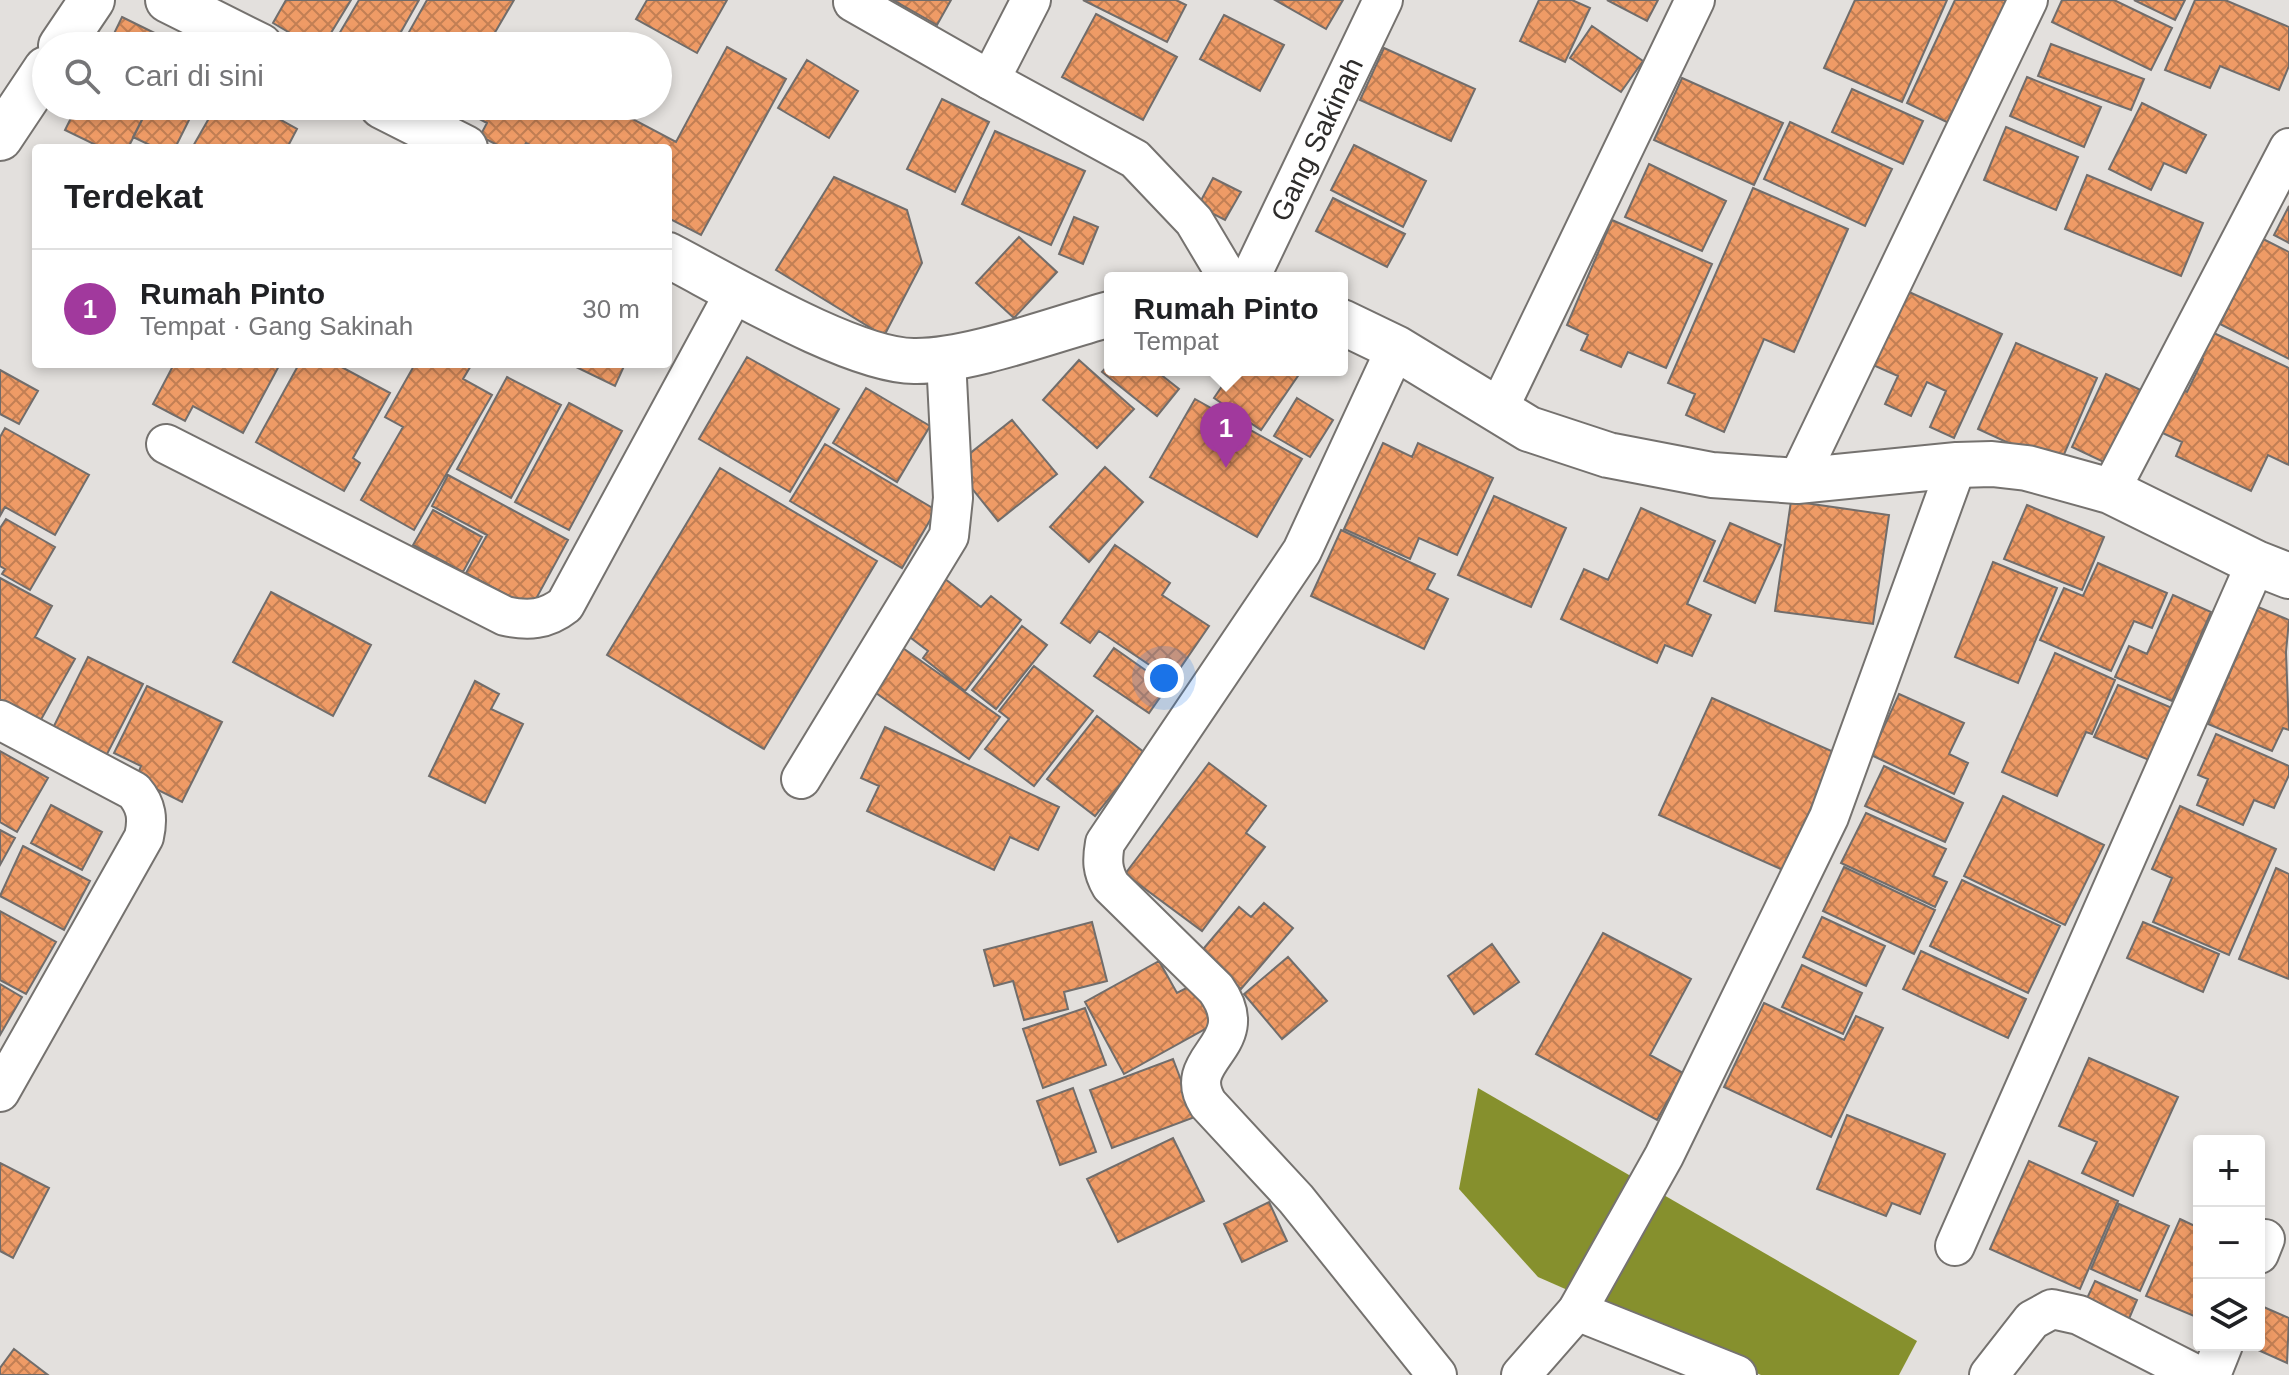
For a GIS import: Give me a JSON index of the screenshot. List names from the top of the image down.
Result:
{
  "streets": {
    "street": ["Gang Sakinah"]
  },
  "page": {
    "search": "Cari di sini",
    "heading": "Terdekat",
    "list": [
      {
        "mark": "1",
        "name": "Rumah Pinto",
        "note": "Tempat · Gang Sakinah",
        "value": "30 m"
      }
    ],
    "popup": ["Rumah Pinto", "Tempat"],
    "pins": "1",
    "map_buttons": ["+", "−"]
  }
}
